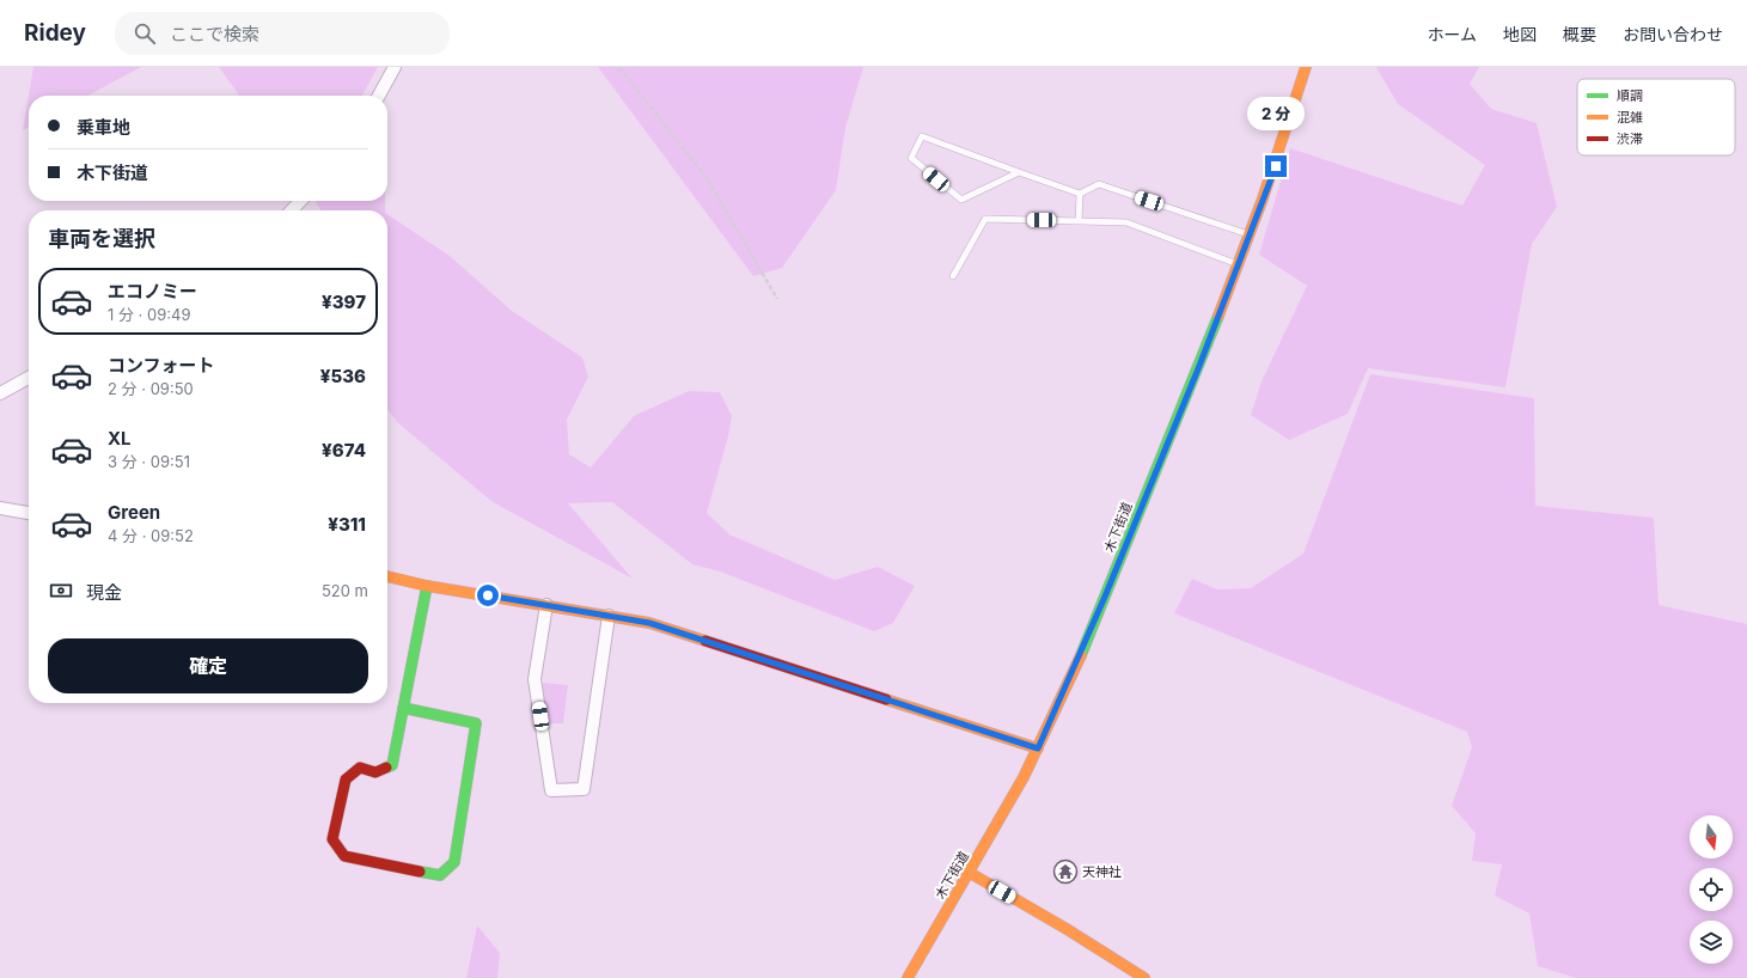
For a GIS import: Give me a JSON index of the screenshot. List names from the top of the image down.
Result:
{
  "streets": {
    "street": ["木下街道"]
  },
  "places": {
    "temple": ["天神社"]
  },
  "legend": ["順調", "混雑", "渋滞"],
  "north": "bottom",
  "page": {
    "header": "Ridey",
    "search": "ここで検索",
    "nav": [
      "ホーム",
      "地図",
      "概要",
      "お問い合わせ"
    ],
    "banner": ["乗車地", "木下街道"],
    "bubble": "2 分",
    "heading": "車両を選択",
    "list": [
      {
        "name": "エコノミー",
        "note": "1 分 · 09:49",
        "value": "¥397"
      },
      {
        "name": "コンフォート",
        "note": "2 分 · 09:50",
        "value": "¥536"
      },
      {
        "name": "XL",
        "note": "3 分 · 09:51",
        "value": "¥674"
      },
      {
        "name": "Green",
        "note": "4 分 · 09:52",
        "value": "¥311"
      }
    ],
    "pay": ["現金", "520 m"],
    "buttons": "確定"
  }
}
